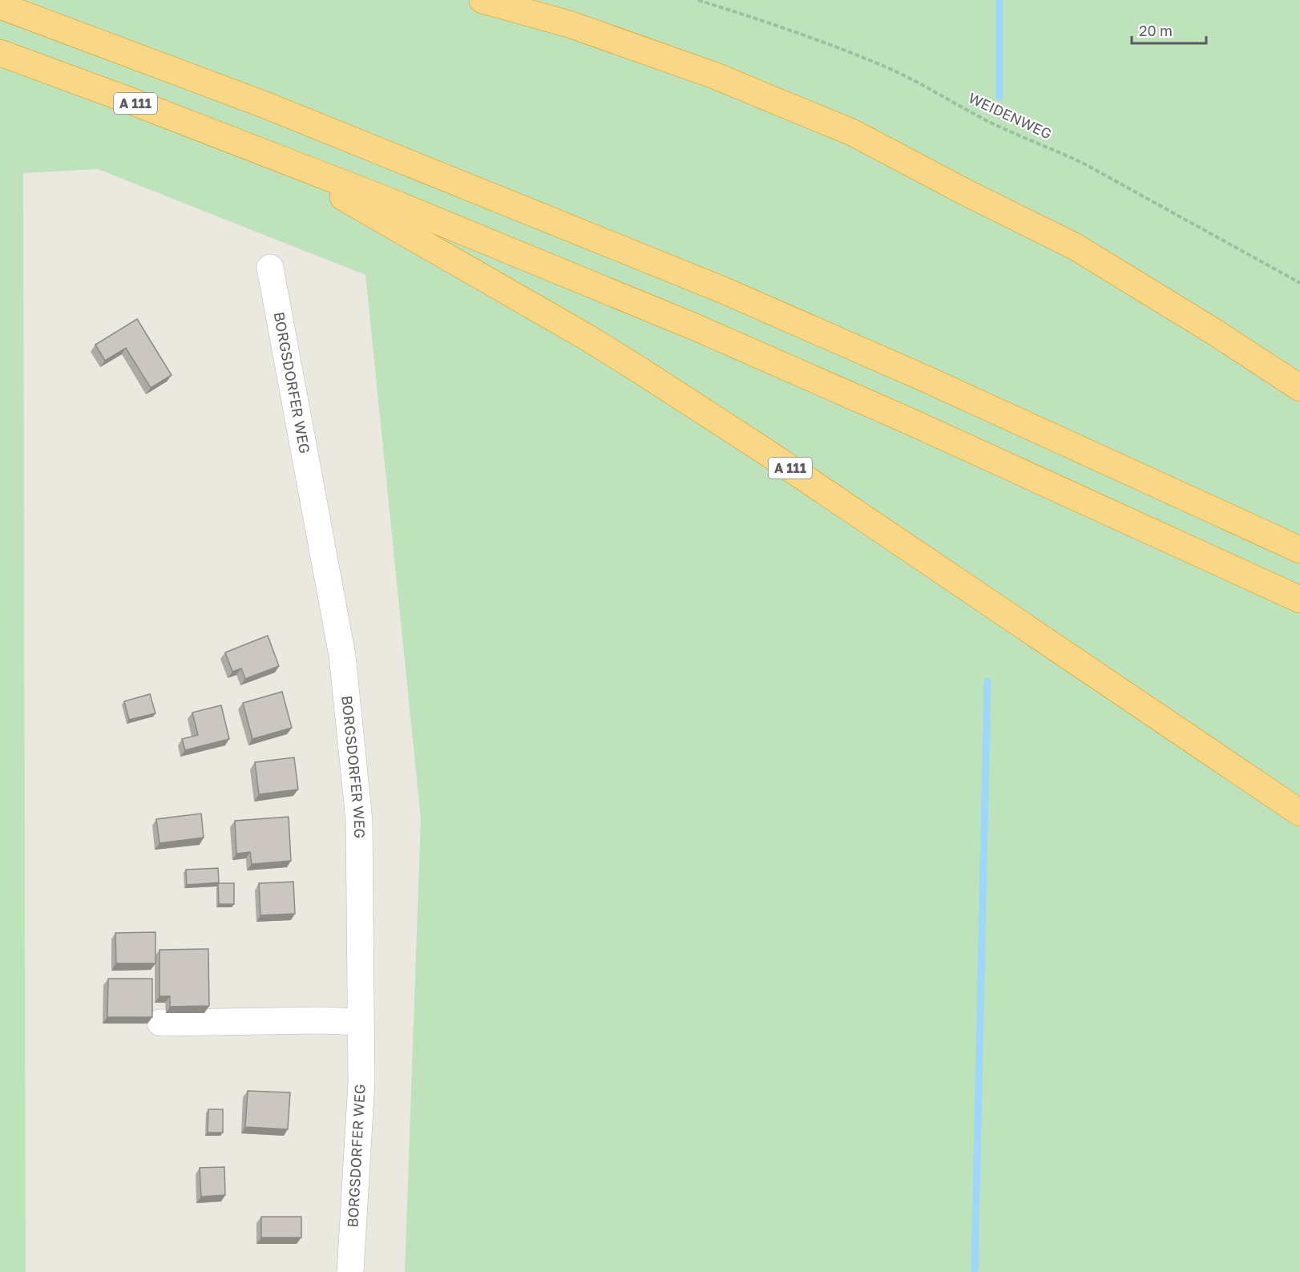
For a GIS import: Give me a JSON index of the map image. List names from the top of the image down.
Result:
{
  "streets": {
    "highway": ["A 111"],
    "street": ["BORGSDORFER WEG"],
    "path": ["WEIDENWEG"]
  },
  "scale_bar": "20 m"
}
